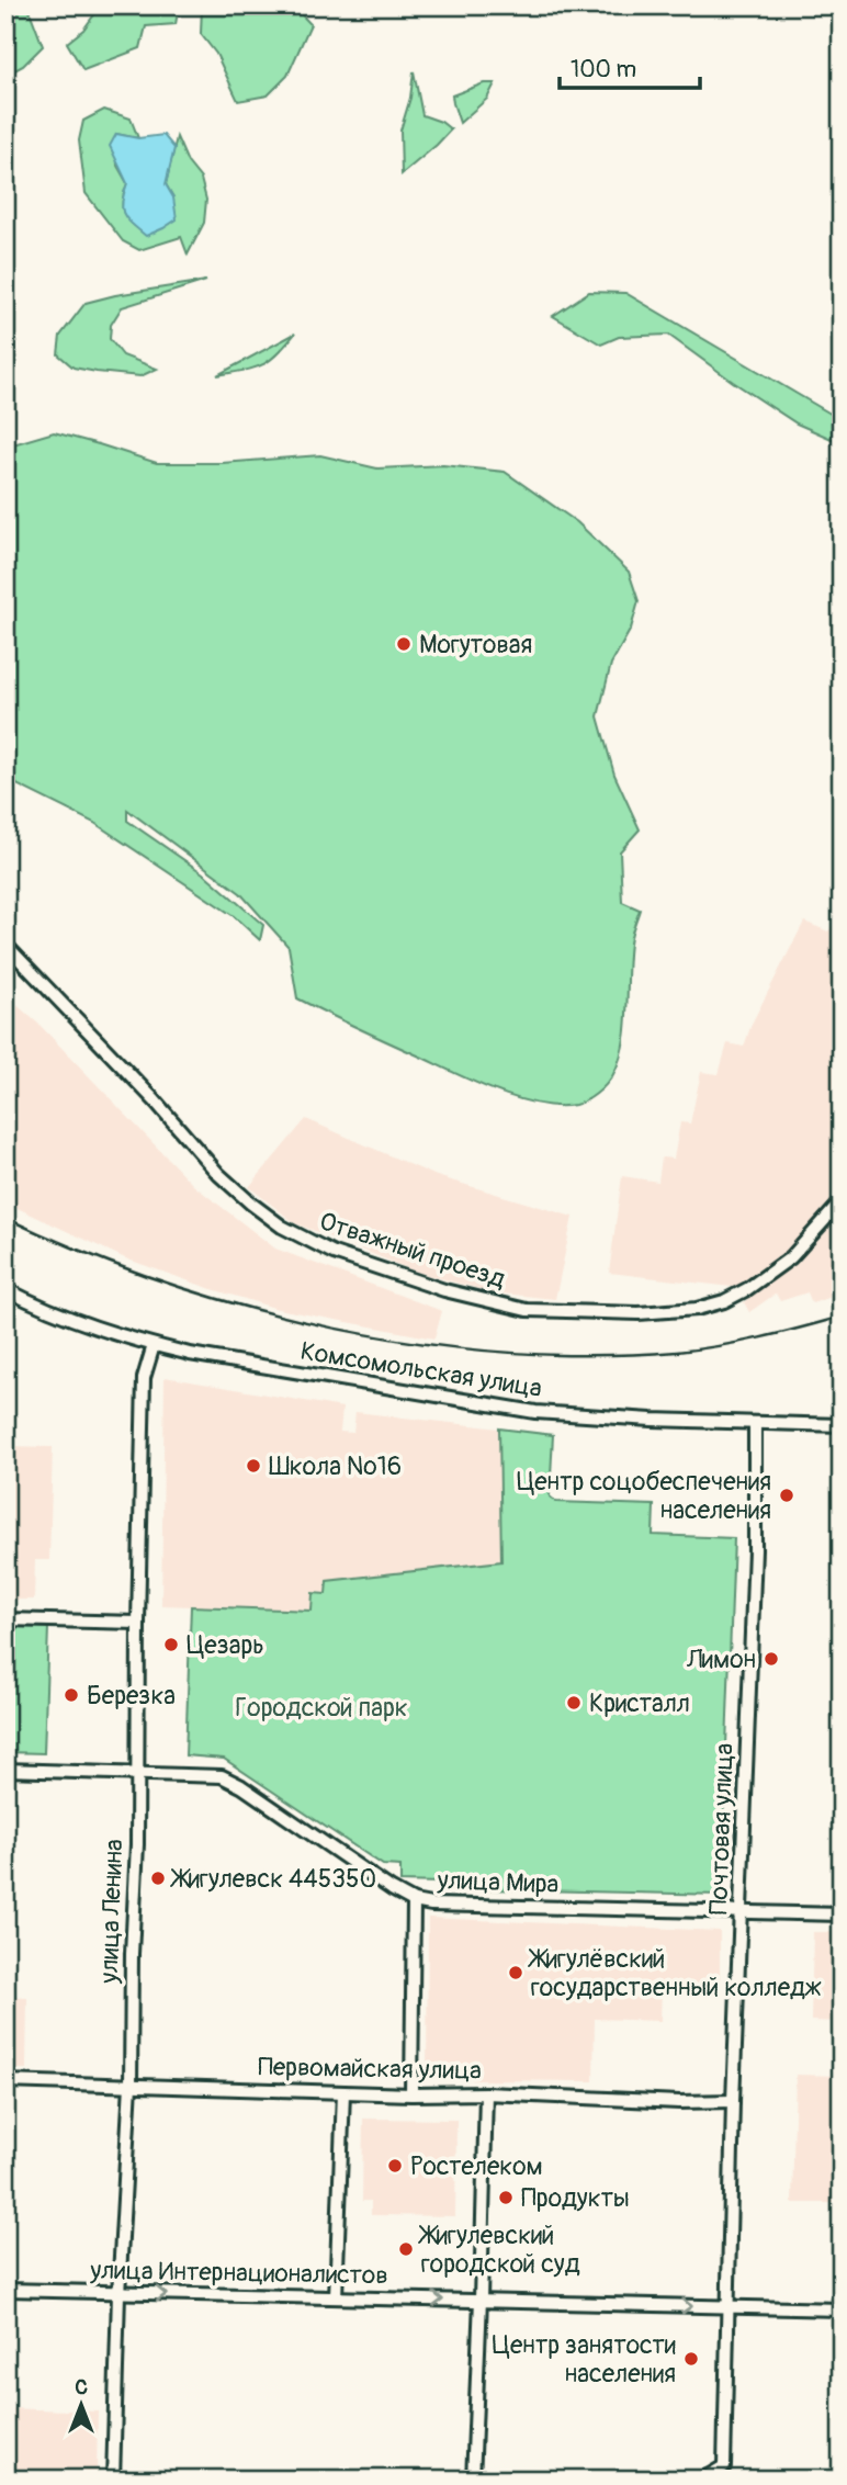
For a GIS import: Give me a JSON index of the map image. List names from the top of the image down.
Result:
{
  "streets": {
    "street": [
      "Отважный проезд",
      "Комсомольская улица",
      "Почтовая улица",
      "улица Мира",
      "улица Ленина",
      "Первомайская улица",
      "улица Интернационалистов"
    ]
  },
  "crossings": [
    ["Комсомольская улица", "Почтовая улица"],
    ["Комсомольская улица", "улица Ленина"],
    ["Почтовая улица", "улица Мира"],
    ["Почтовая улица", "Первомайская улица"],
    ["Почтовая улица", "улица Интернационалистов"],
    ["улица Мира", "улица Ленина"],
    ["улица Ленина", "Первомайская улица"],
    ["улица Ленина", "улица Интернационалистов"]
  ],
  "one_way": ["улица Интернационалистов"],
  "parks": ["Городской парк"],
  "places": [
    "Могутовая",
    "Школа №16",
    "Центр соцобеспечения населения",
    "Цезарь",
    "Лимон",
    "Березка",
    "Кристалл",
    "Жигулевск 445350",
    "Жигулёвский государственный колледж",
    "Ростелеком",
    "Продукты",
    "Жигулевский городской суд",
    "Центр занятости населения"
  ],
  "scale_bar": "100 m",
  "north": "top"
}
